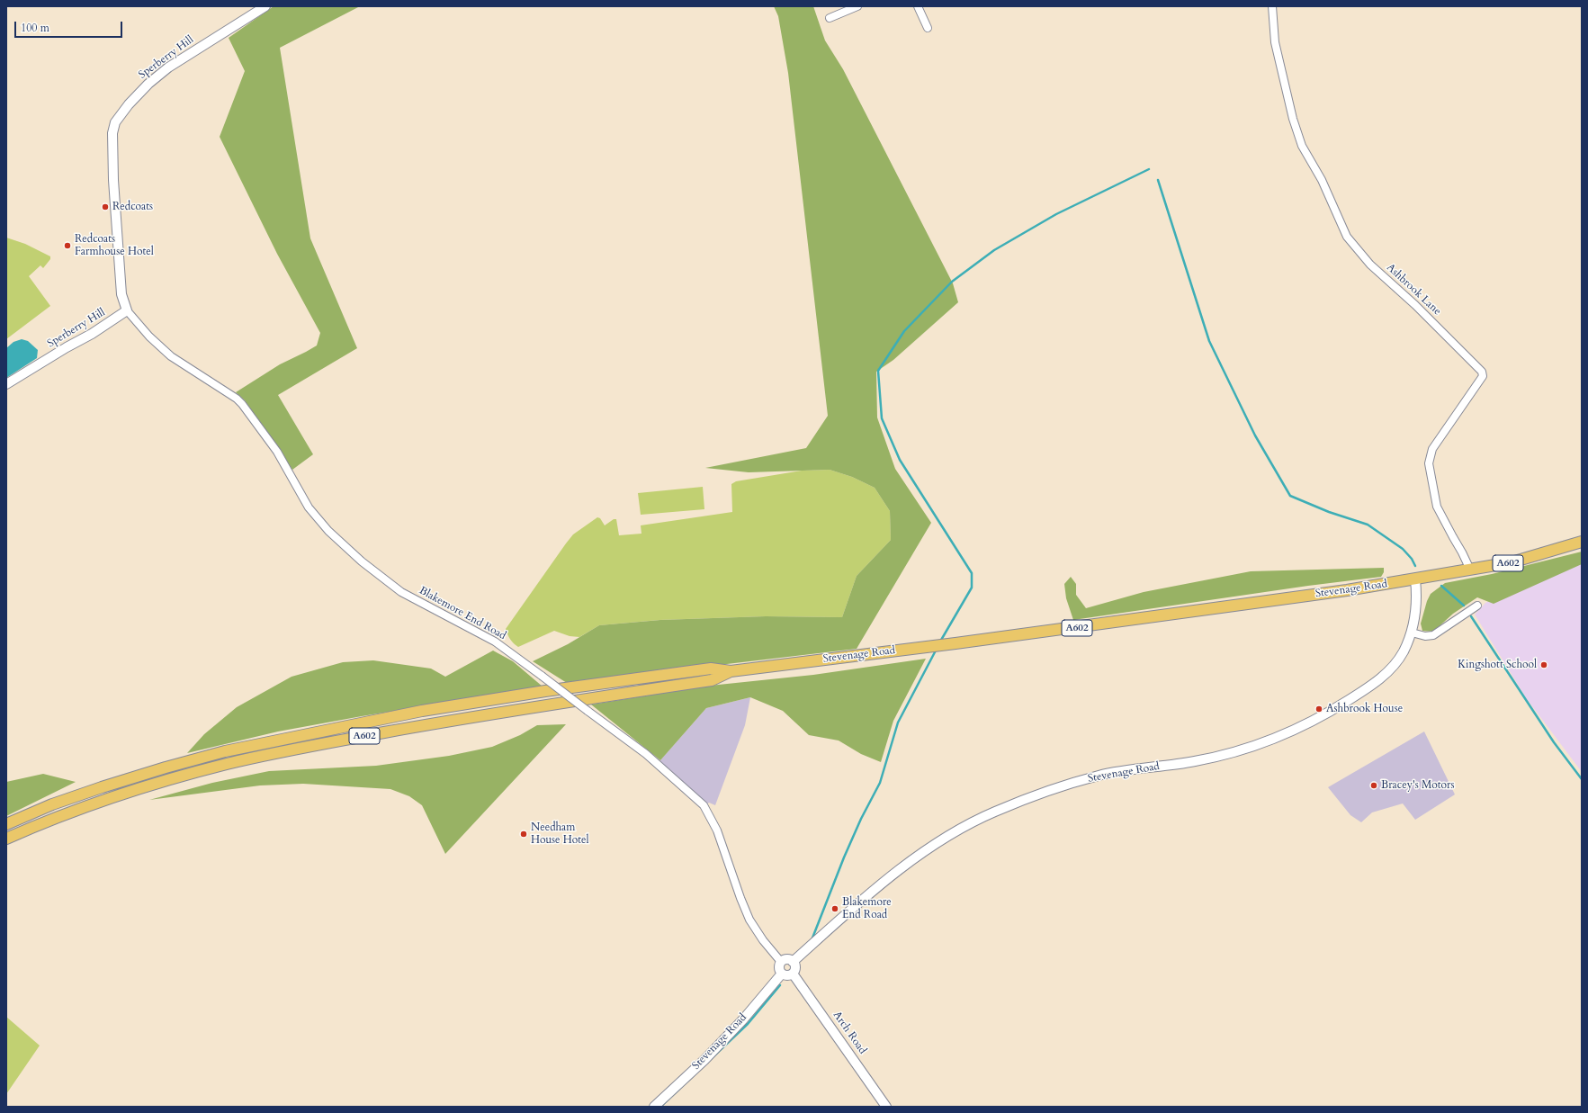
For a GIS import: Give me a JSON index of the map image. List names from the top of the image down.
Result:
{
  "streets": {
    "main road": ["A602", "Stevenage Road"],
    "street": [
      "Sperberry Hill",
      "Ashbrook Lane",
      "Blakemore End Road",
      "Arch Road"
    ]
  },
  "crossings": [
    ["Sperberry Hill", "Blakemore End Road"],
    ["Ashbrook Lane", "Stevenage Road"],
    ["A602", "Stevenage Road"],
    ["Stevenage Road", "Blakemore End Road"],
    ["Stevenage Road", "Arch Road"],
    ["Blakemore End Road", "Arch Road"]
  ],
  "places": [
    "Redcoats",
    "Redcoats Farmhouse Hotel",
    "Kingshott School",
    "Ashbrook House",
    "Bracey's Motors",
    "Needham House Hotel",
    "Blakemore End Road"
  ],
  "scale_bar": "100 m"
}
